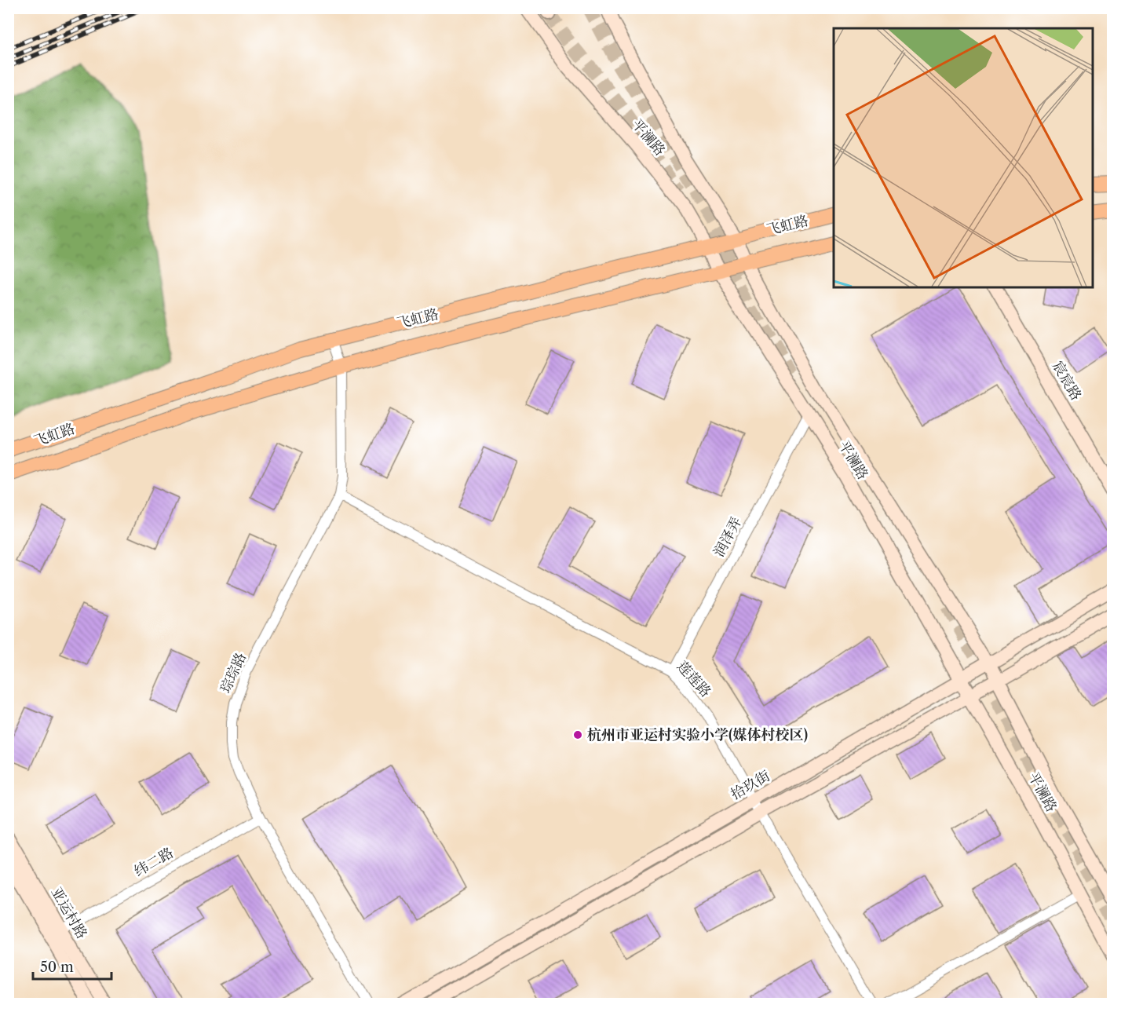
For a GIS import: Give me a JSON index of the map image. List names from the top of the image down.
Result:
{
  "streets": {
    "main road": [
      "平澜路",
      "飞虹路",
      "宸宸路",
      "拾玖街",
      "亚运村路"
    ],
    "street": [
      "润泽弄",
      "琮琮路",
      "莲莲路",
      "纬二路"
    ]
  },
  "crossings": [
    ["平澜路", "飞虹路"],
    ["平澜路", "润泽弄"],
    ["平澜路", "拾玖街"],
    ["飞虹路", "琮琮路"],
    ["润泽弄", "莲莲路"],
    ["琮琮路", "莲莲路"],
    ["琮琮路", "纬二路"],
    ["莲莲路", "拾玖街"],
    ["纬二路", "亚运村路"]
  ],
  "places": ["杭州市亚运村实验小学(媒体村校区)"],
  "scale_bar": "50 m"
}
